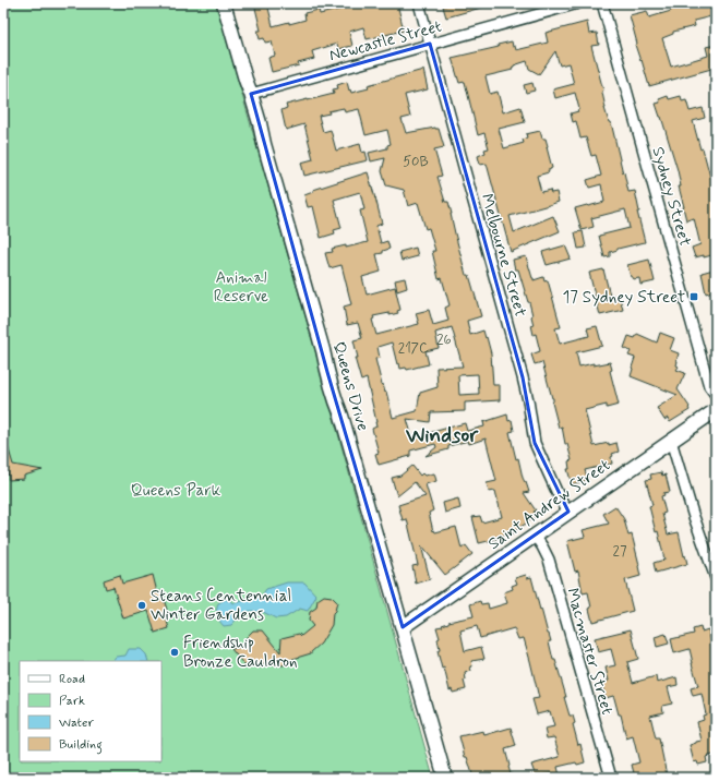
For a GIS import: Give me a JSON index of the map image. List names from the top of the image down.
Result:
{
  "streets": {
    "main road": ["Queens Drive", "Saint Andrew Street"],
    "street": [
      "Newcastle Street",
      "Sydney Street",
      "Melbourne Street",
      "Macmaster Street"
    ]
  },
  "crossings": [
    ["Newcastle Street", "Melbourne Street"],
    ["Newcastle Street", "Queens Drive"],
    ["Melbourne Street", "Saint Andrew Street"],
    ["Queens Drive", "Saint Andrew Street"],
    ["Saint Andrew Street", "Macmaster Street"]
  ],
  "districts": ["Windsor"],
  "parks": ["Animal Reserve", "Queens Park"],
  "places": {
    "transit": ["17 Sydney Street"],
    "other": ["Steans Centennial Winter Gardens", "Friendship Bronze Cauldron"]
  },
  "house_numbers": [
    "50B",
    "26",
    "217C",
    "27"
  ],
  "legend": [
    "Road",
    "Park",
    "Water",
    "Building"
  ]
}
